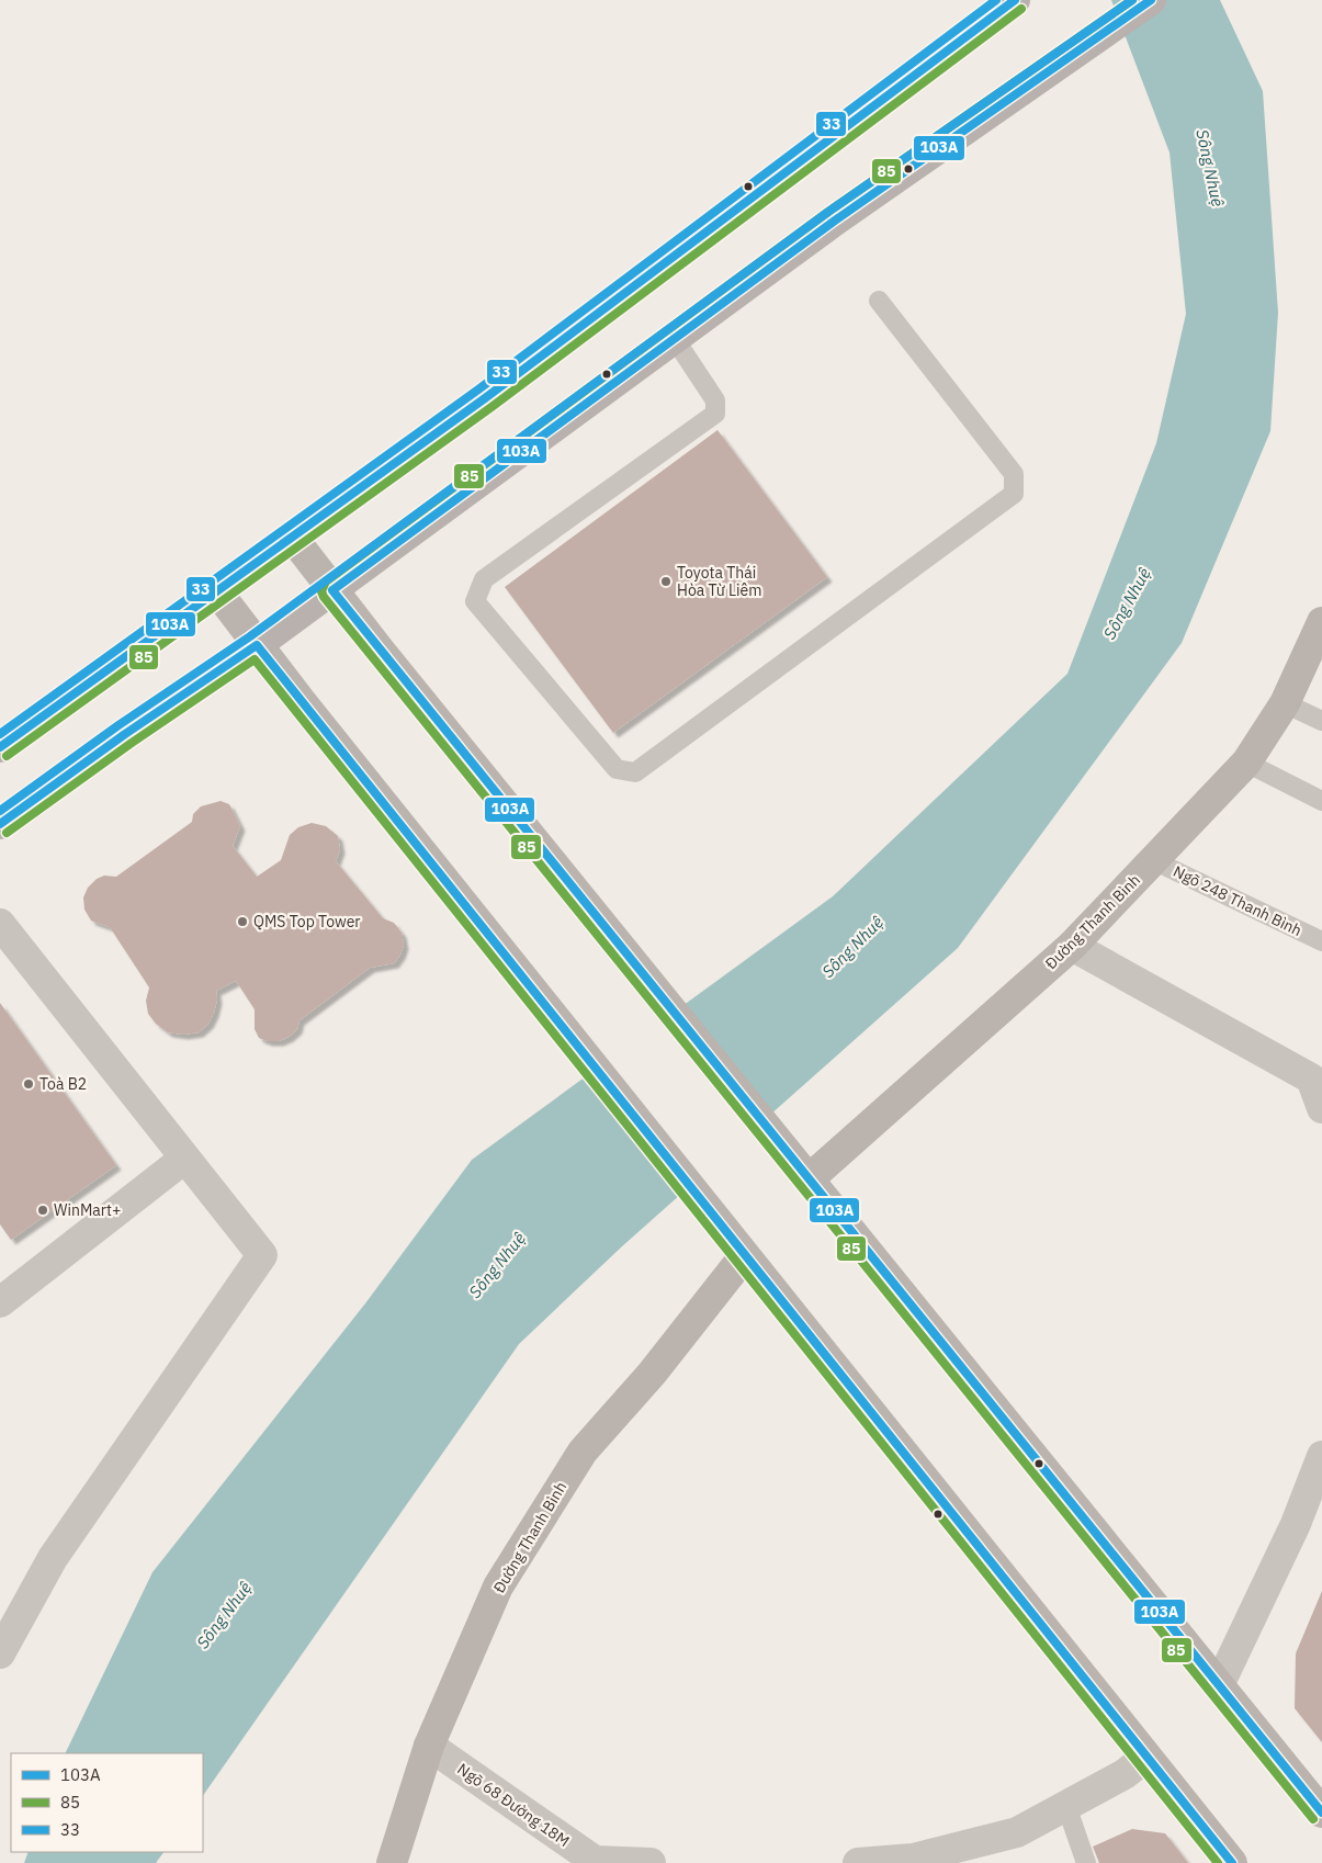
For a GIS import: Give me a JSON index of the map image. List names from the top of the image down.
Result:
{
  "streets": {
    "main road": ["Đường Thanh Bình"],
    "street": ["Ngõ 68 Đường 18M"],
    "lane": ["Ngõ 248 Thanh Bình"]
  },
  "crossings": [
    ["Ngõ 248 Thanh Bình", "Đường Thanh Bình"],
    ["Đường Thanh Bình", "Ngõ 68 Đường 18M"]
  ],
  "water": ["Sông Nhuệ"],
  "places": [
    "Toyota Thái Hòa Từ Liêm",
    "QMS Top Tower",
    "Toà B2",
    "WinMart+"
  ],
  "lines": ["transit line 103A", "transit line 85", "transit line 33"],
  "legend": ["103A", "85", "33"]
}
